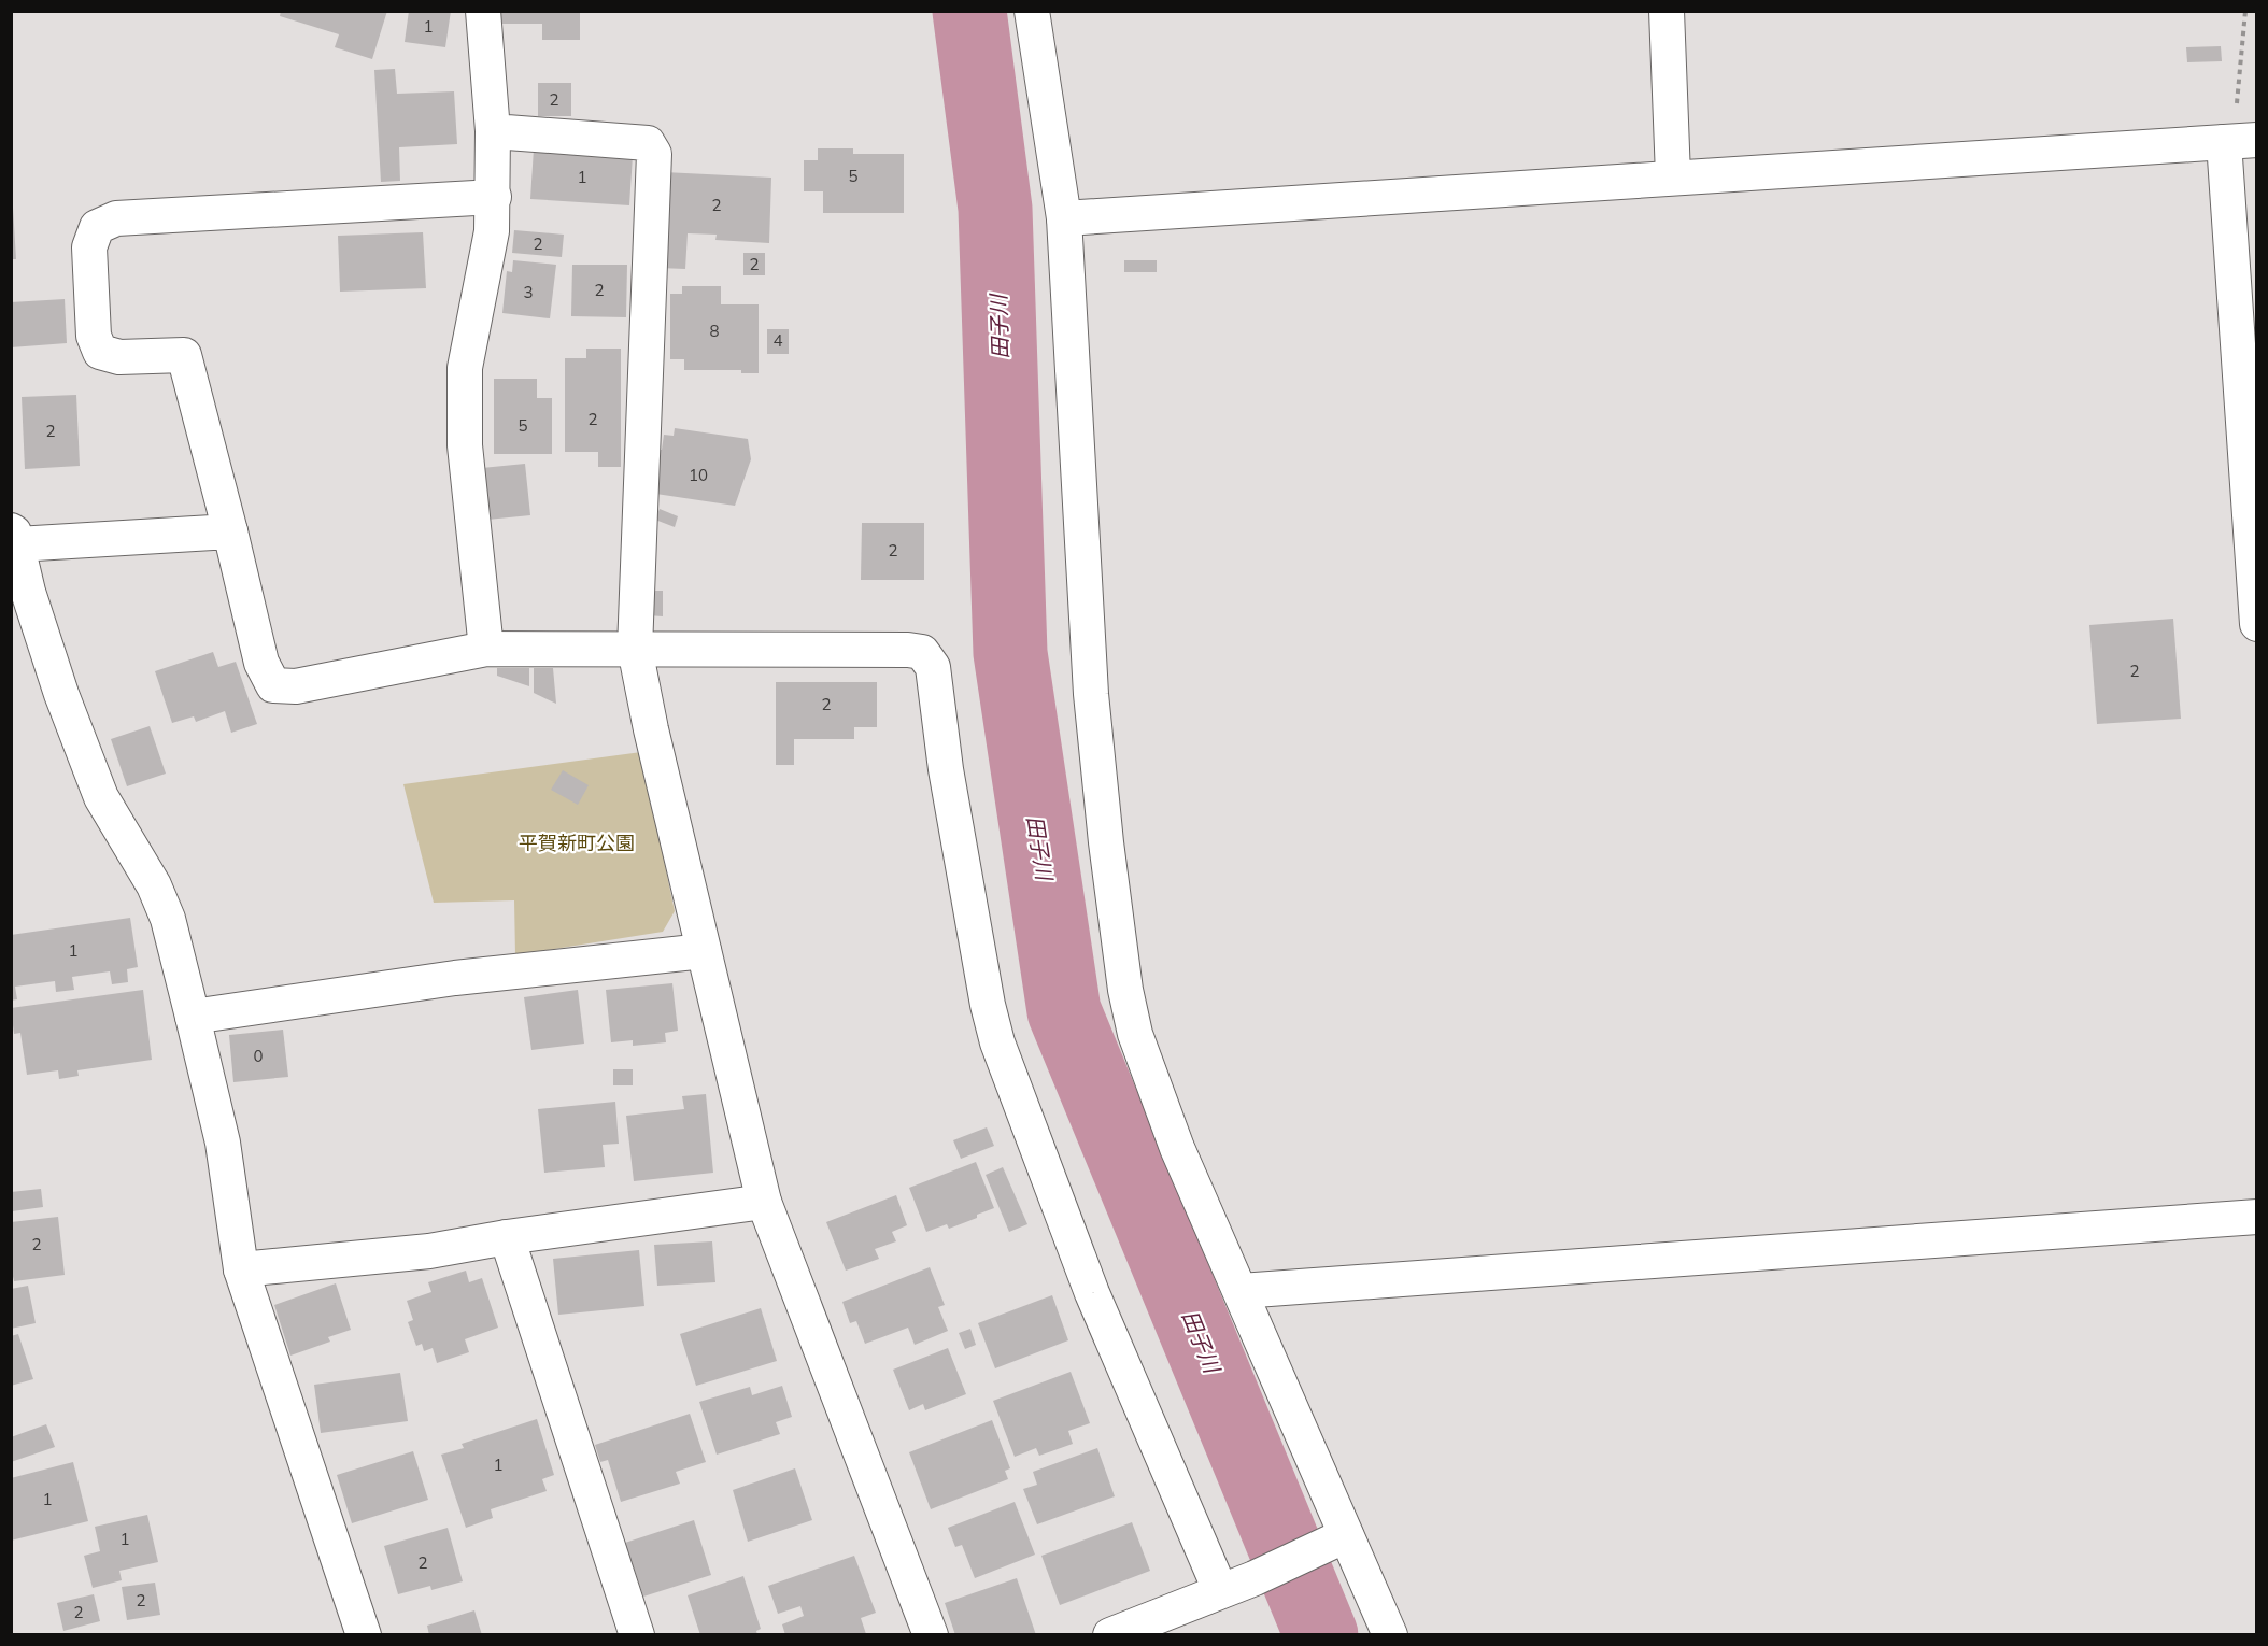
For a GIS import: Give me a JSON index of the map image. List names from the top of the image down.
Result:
{
  "water": ["田子川"],
  "parks": ["平賀新町公園"],
  "house_numbers": [
    "1",
    "2",
    "5",
    "1",
    "2",
    "2",
    "2",
    "2",
    "3",
    "8",
    "4",
    "2",
    "5",
    "2",
    "10",
    "2",
    "2",
    "2",
    "1",
    "0",
    "2",
    "1",
    "1",
    "1",
    "2",
    "2",
    "2"
  ]
}
